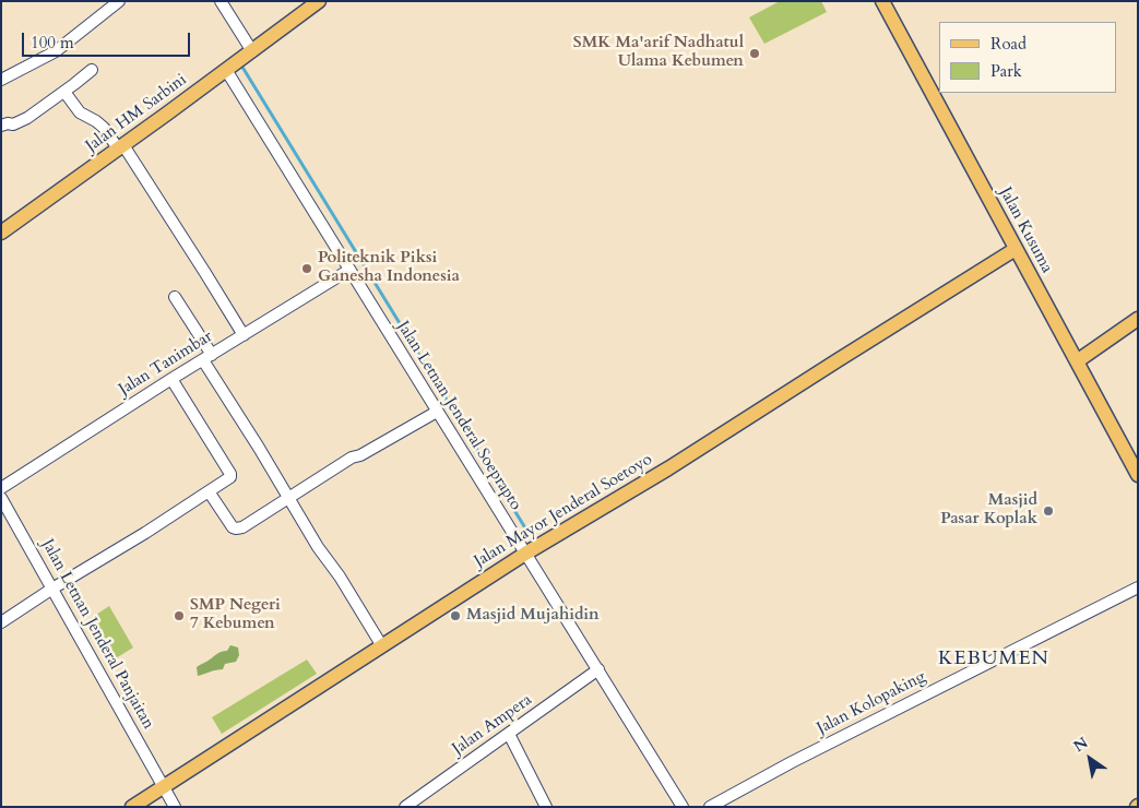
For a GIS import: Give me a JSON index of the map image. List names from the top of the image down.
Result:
{
  "streets": {
    "main road": ["Jalan HM Sarbini", "Jalan Kusuma", "Jalan Mayor Jenderal Soetoyo"],
    "street": [
      "Jalan Tanimbar",
      "Jalan Letnan Jenderal Soeprapto",
      "Jalan Letnan Jenderal Panjaitan",
      "Jalan Kolopaking",
      "Jalan Ampera"
    ]
  },
  "crossings": [
    ["Jalan HM Sarbini", "Jalan Letnan Jenderal Soeprapto"],
    ["Jalan Kusuma", "Jalan Mayor Jenderal Soetoyo"],
    ["Jalan Tanimbar", "Jalan Letnan Jenderal Soeprapto"],
    ["Jalan Letnan Jenderal Soeprapto", "Jalan Mayor Jenderal Soetoyo"],
    ["Jalan Letnan Jenderal Soeprapto", "Jalan Ampera"],
    ["Jalan Mayor Jenderal Soetoyo", "Jalan Letnan Jenderal Panjaitan"]
  ],
  "districts": ["KEBUMEN"],
  "places": [
    "SMK Ma'arif Nadhatul Ulama Kebumen",
    "Politeknik Piksi Ganesha Indonesia",
    "Masjid Pasar Koplak",
    "SMP Negeri 7 Kebumen",
    "Masjid Mujahidin"
  ],
  "legend": ["Road", "Park"],
  "scale_bar": "100 m",
  "north": "top left"
}
